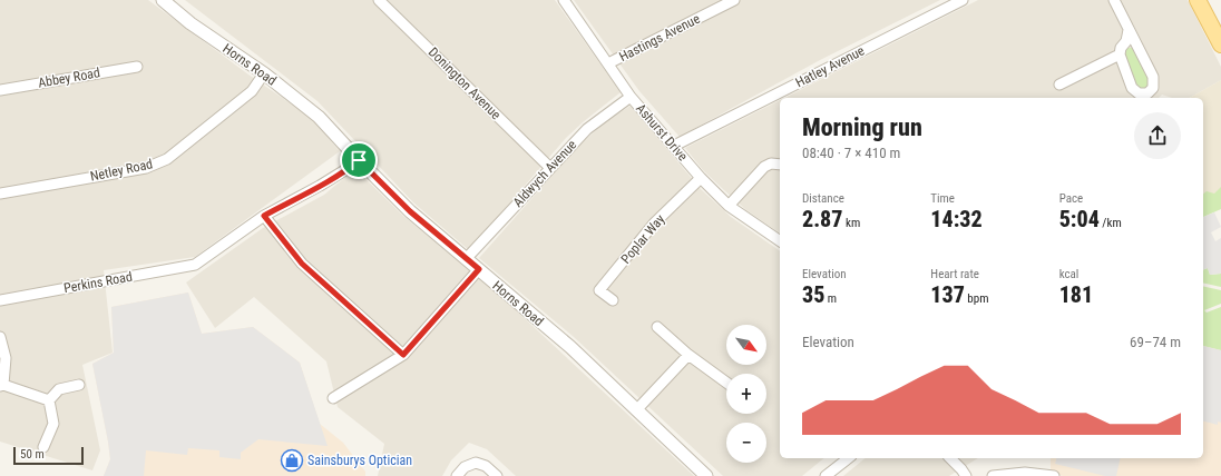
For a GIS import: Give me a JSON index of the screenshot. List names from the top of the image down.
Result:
{
  "streets": {
    "street": [
      "Hastings Avenue",
      "Horns Road",
      "Hatley Avenue",
      "Abbey Road",
      "Donington Avenue",
      "Ashurst Drive",
      "Netley Road",
      "Aldwych Avenue",
      "Poplar Way",
      "Perkins Road"
    ]
  },
  "crossings": [
    ["Hastings Avenue", "Ashurst Drive"],
    ["Horns Road", "Netley Road"],
    ["Horns Road", "Aldwych Avenue"],
    ["Hatley Avenue", "Ashurst Drive"],
    ["Donington Avenue", "Aldwych Avenue"],
    ["Ashurst Drive", "Aldwych Avenue"],
    ["Ashurst Drive", "Poplar Way"]
  ],
  "places": {
    "shop": ["Sainsburys Optician"]
  },
  "scale_bar": "50 m",
  "north": "bottom right",
  "page": {
    "heading": ["Morning run", "08:40 · 7 × 410 m"],
    "stats": [
      ["Distance", "2.87 km"],
      ["Time", "14:32"],
      ["Pace", "5:04 /km"],
      ["Elevation", "35 m"],
      ["Heart rate", "137 bpm"],
      ["kcal", "181"]
    ],
    "map_buttons": ["+", "−"],
    "chart": ["Elevation", "69–74 m"],
    "scale": "50 m"
  }
}
